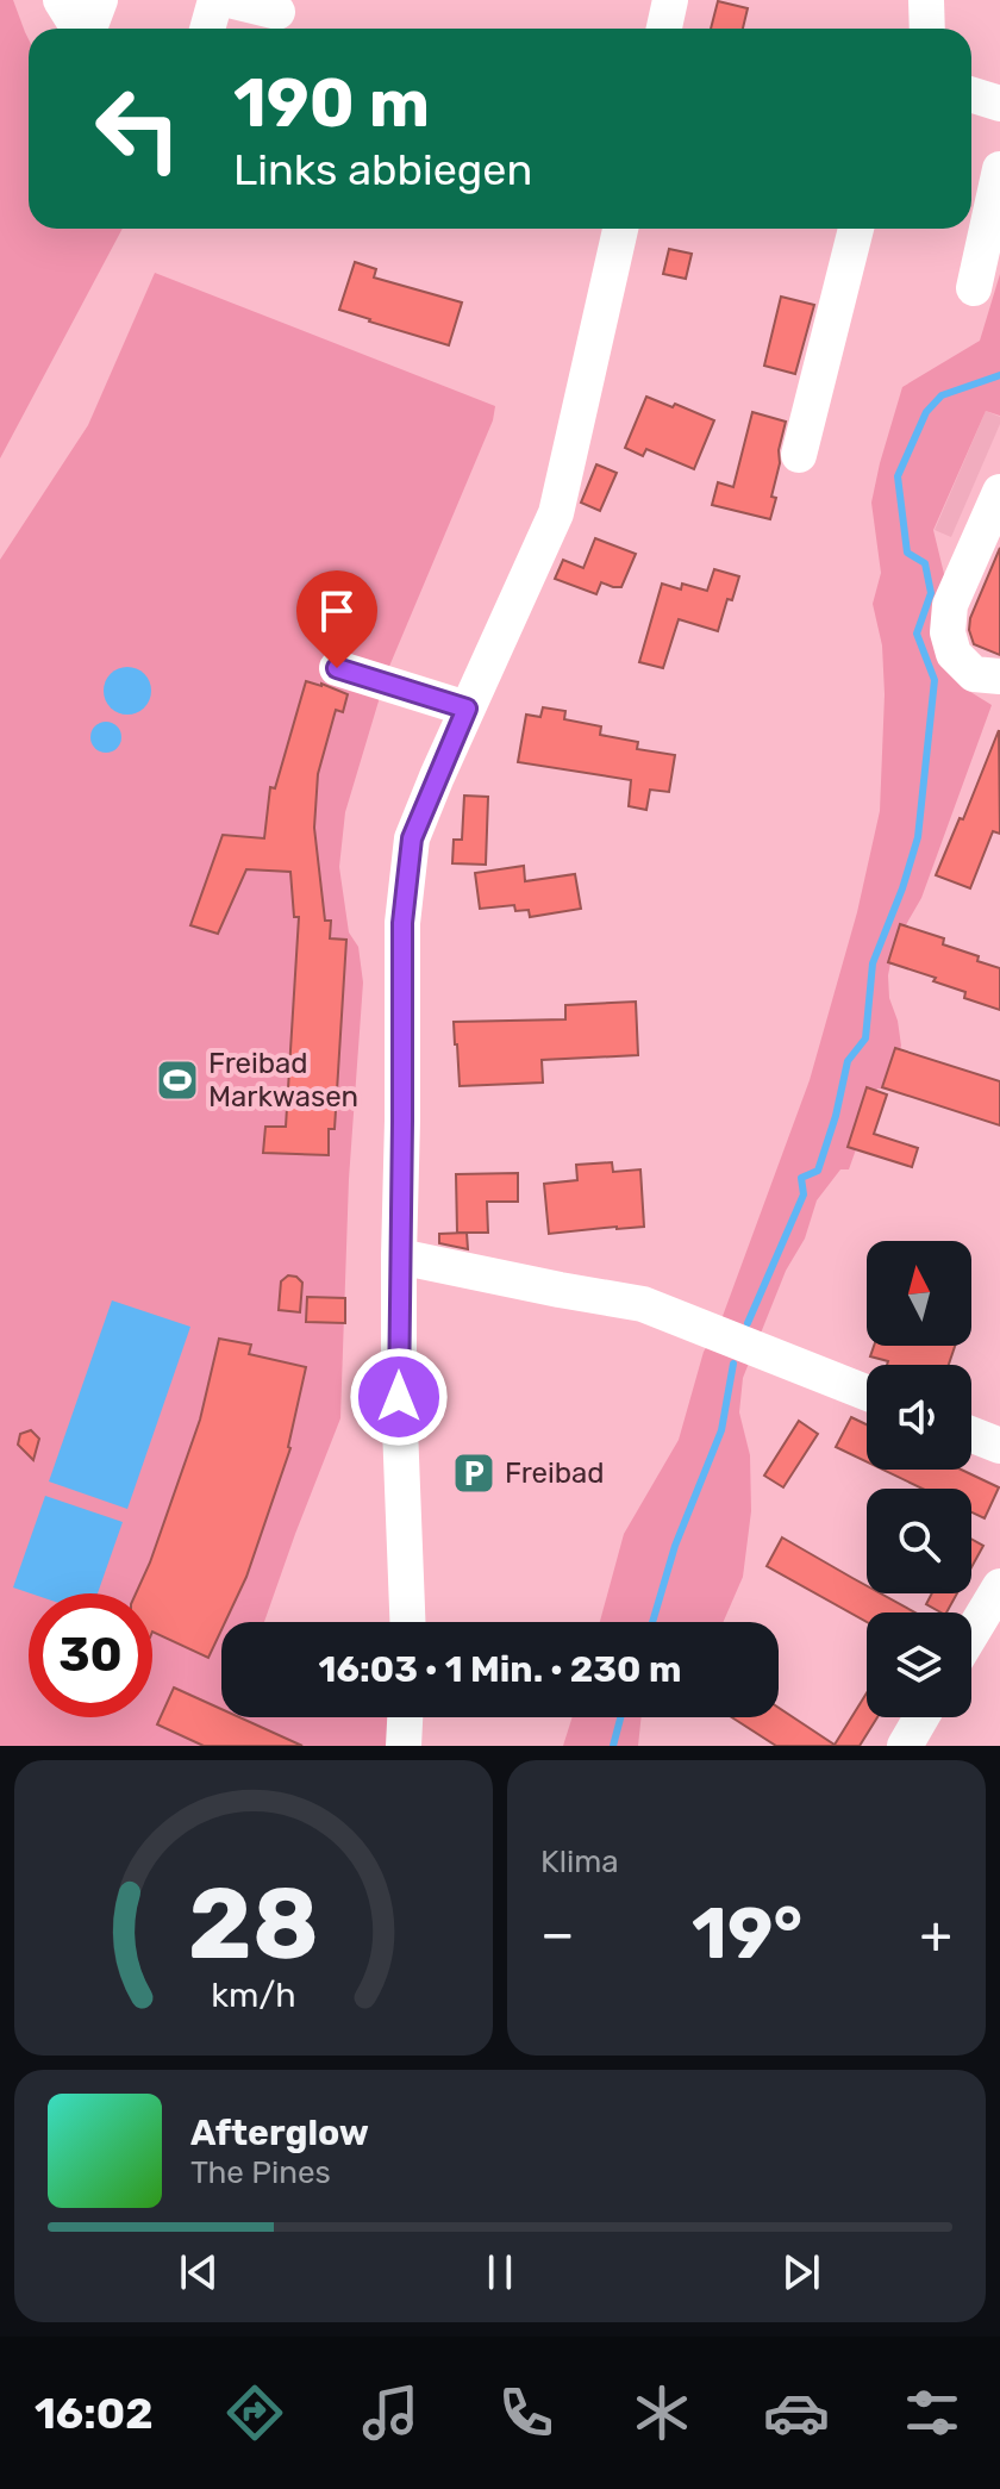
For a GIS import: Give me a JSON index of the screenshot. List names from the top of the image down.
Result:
{
  "places": {
    "sports": ["Freibad Markwasen"],
    "parking": ["Freibad"]
  },
  "north": "top",
  "page": {
    "turn": ["190 m", "Links abbiegen"],
    "limit": "30",
    "trip": "16:03 · 1 Min. · 230 m",
    "tile": "Klima",
    "heat": ["−", "19°", "+"],
    "song": ["Afterglow", "The Pines"],
    "tabs": "16:02",
    "gauge": ["28", "km/h"]
  }
}
